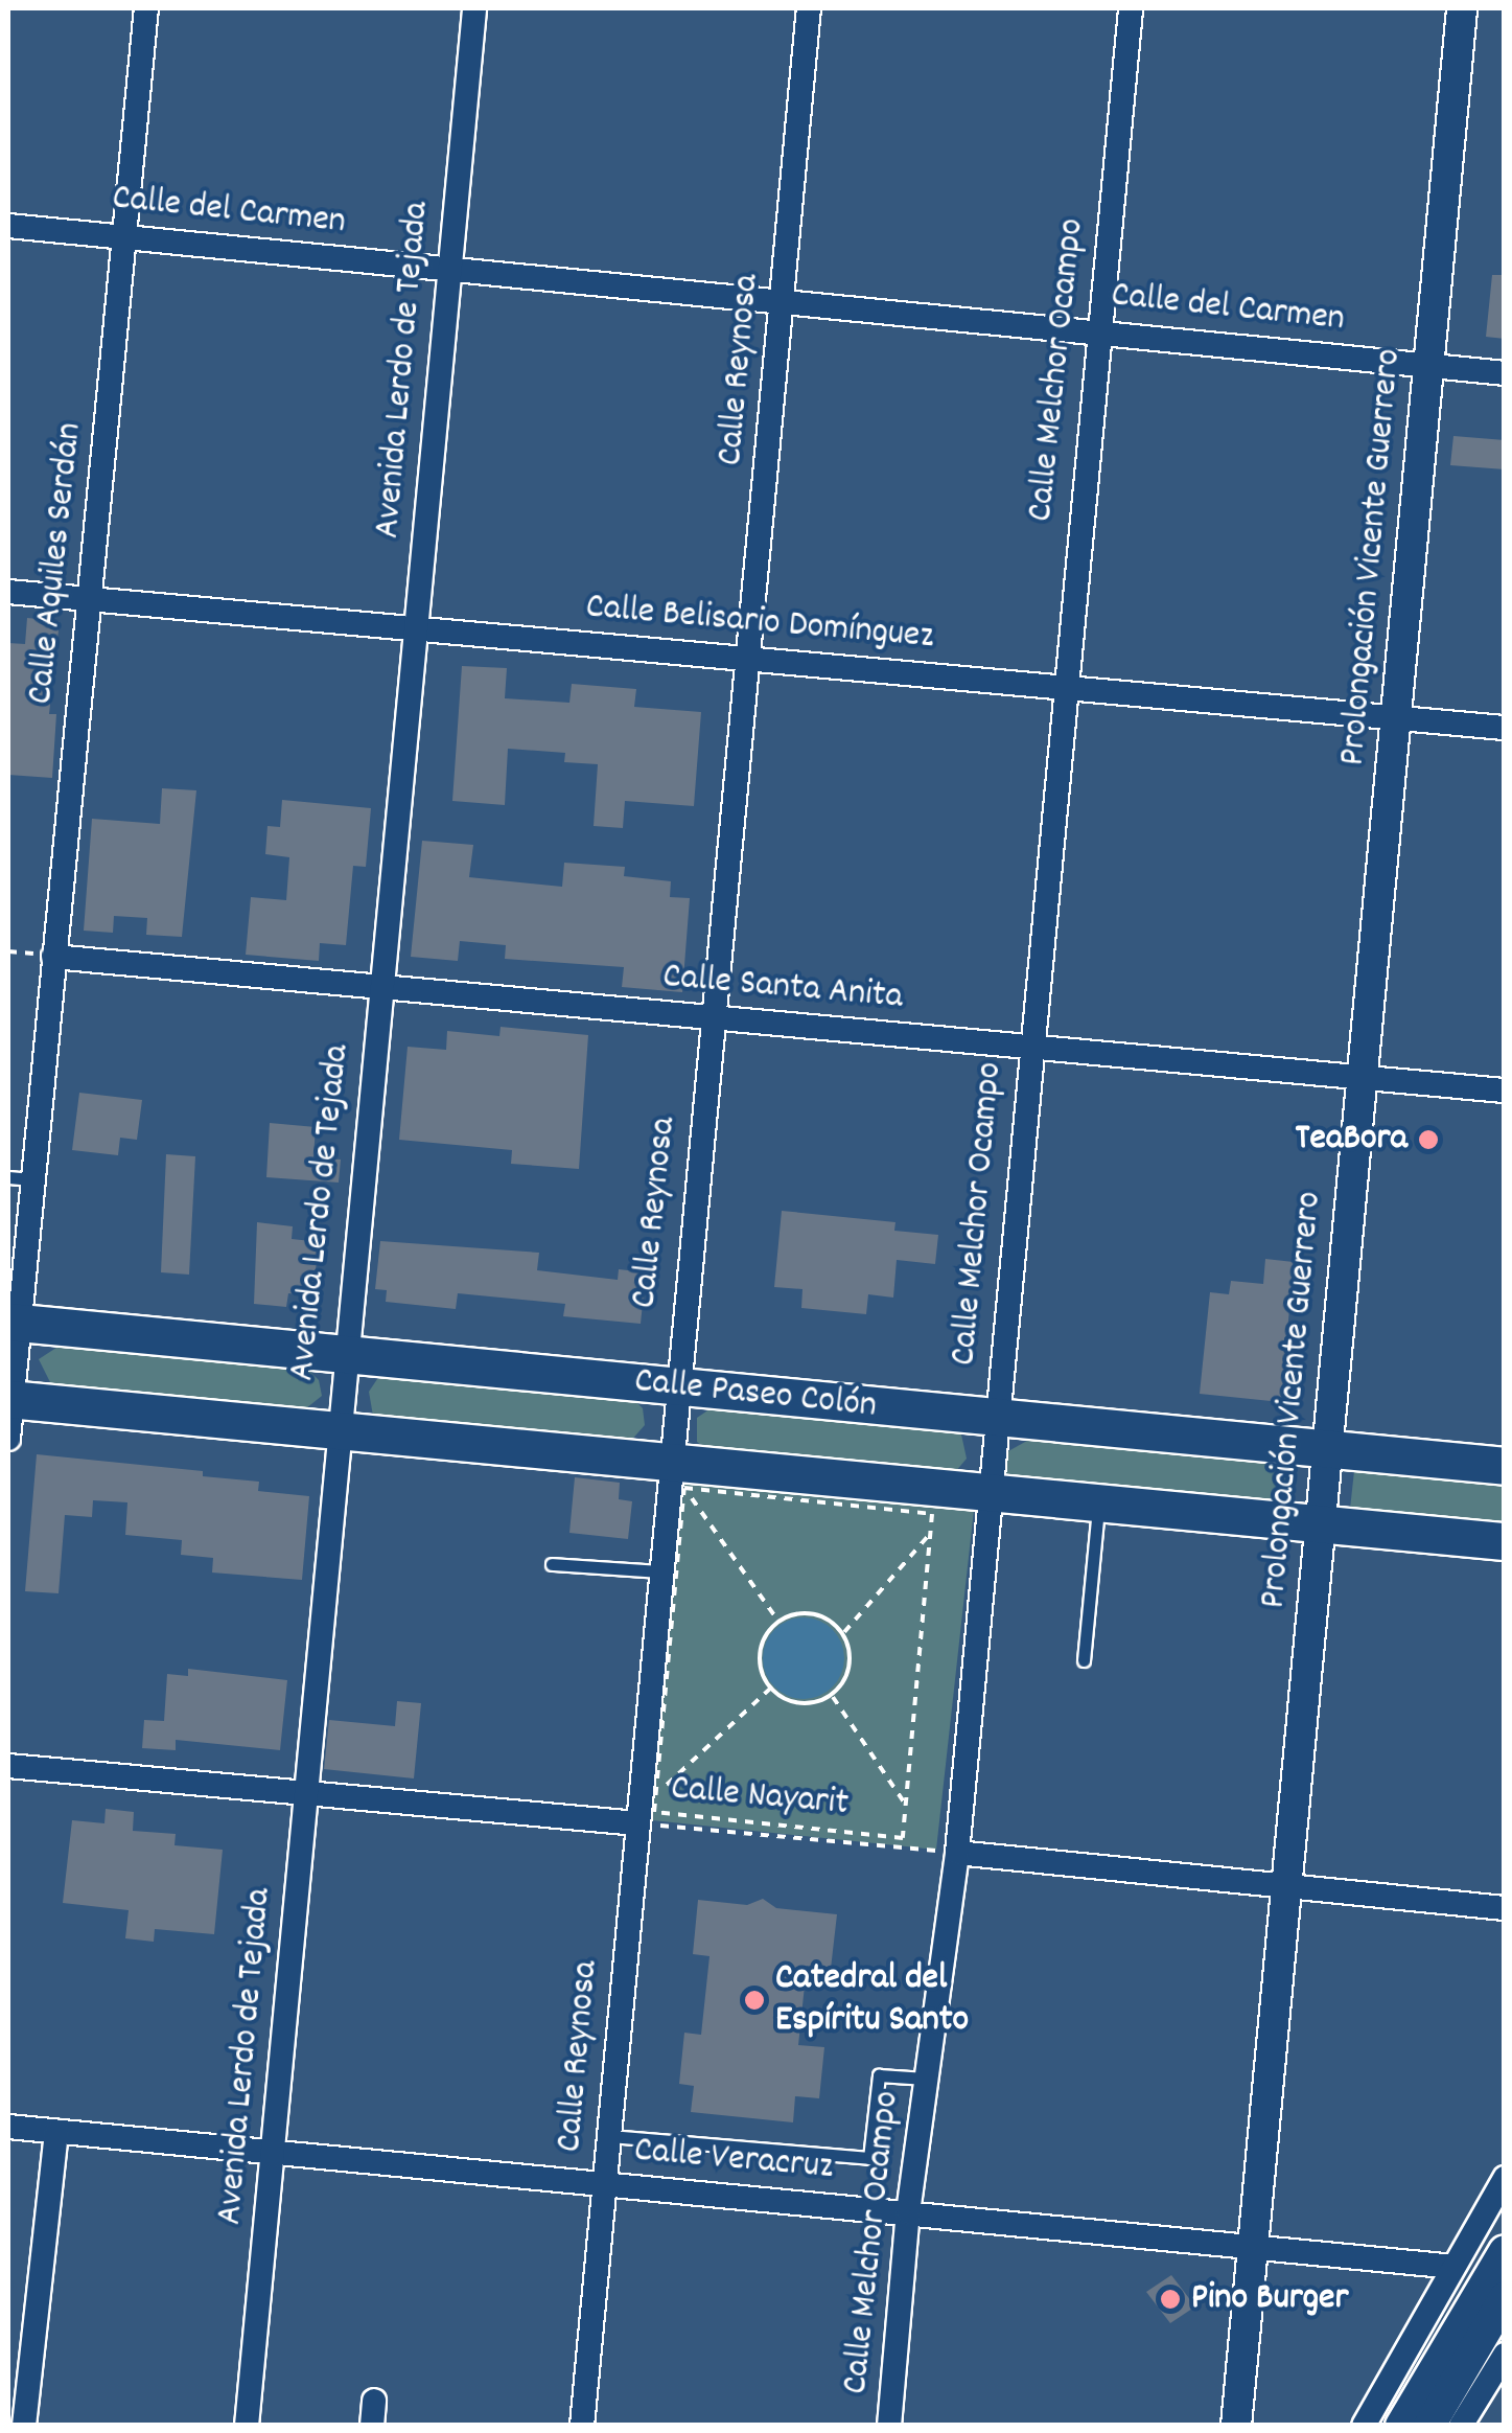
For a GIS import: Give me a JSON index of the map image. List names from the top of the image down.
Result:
{
  "streets": {
    "main road": ["Calle Paseo Colón"],
    "street": [
      "Calle del Carmen",
      "Avenida Lerdo de Tejada",
      "Calle Reynosa",
      "Calle Melchor Ocampo",
      "Prolongación Vicente Guerrero",
      "Calle Aquiles Serdán",
      "Calle Belisario Domínguez",
      "Calle Santa Anita",
      "Calle Nayarit",
      "Calle Veracruz"
    ]
  },
  "crossings": [
    ["Calle del Carmen", "Avenida Lerdo de Tejada"],
    ["Calle del Carmen", "Calle Reynosa"],
    ["Calle del Carmen", "Calle Melchor Ocampo"],
    ["Calle del Carmen", "Prolongación Vicente Guerrero"],
    ["Calle del Carmen", "Calle Aquiles Serdán"],
    ["Avenida Lerdo de Tejada", "Calle Belisario Domínguez"],
    ["Avenida Lerdo de Tejada", "Calle Santa Anita"],
    ["Avenida Lerdo de Tejada", "Calle Paseo Colón"],
    ["Avenida Lerdo de Tejada", "Calle Nayarit"],
    ["Avenida Lerdo de Tejada", "Calle Veracruz"],
    ["Calle Reynosa", "Calle Belisario Domínguez"],
    ["Calle Reynosa", "Calle Santa Anita"],
    ["Calle Reynosa", "Calle Paseo Colón"],
    ["Calle Reynosa", "Calle Nayarit"],
    ["Calle Reynosa", "Calle Veracruz"],
    ["Calle Melchor Ocampo", "Calle Belisario Domínguez"],
    ["Calle Melchor Ocampo", "Calle Santa Anita"],
    ["Calle Melchor Ocampo", "Calle Paseo Colón"],
    ["Calle Melchor Ocampo", "Calle Nayarit"],
    ["Calle Melchor Ocampo", "Calle Veracruz"],
    ["Prolongación Vicente Guerrero", "Calle Belisario Domínguez"],
    ["Prolongación Vicente Guerrero", "Calle Santa Anita"],
    ["Prolongación Vicente Guerrero", "Calle Paseo Colón"],
    ["Prolongación Vicente Guerrero", "Calle Veracruz"],
    ["Calle Aquiles Serdán", "Calle Belisario Domínguez"],
    ["Calle Aquiles Serdán", "Calle Santa Anita"],
    ["Calle Aquiles Serdán", "Calle Paseo Colón"]
  ],
  "places": ["TeaBora", "Catedral del Espíritu Santo", "Pino Burger"]
}
